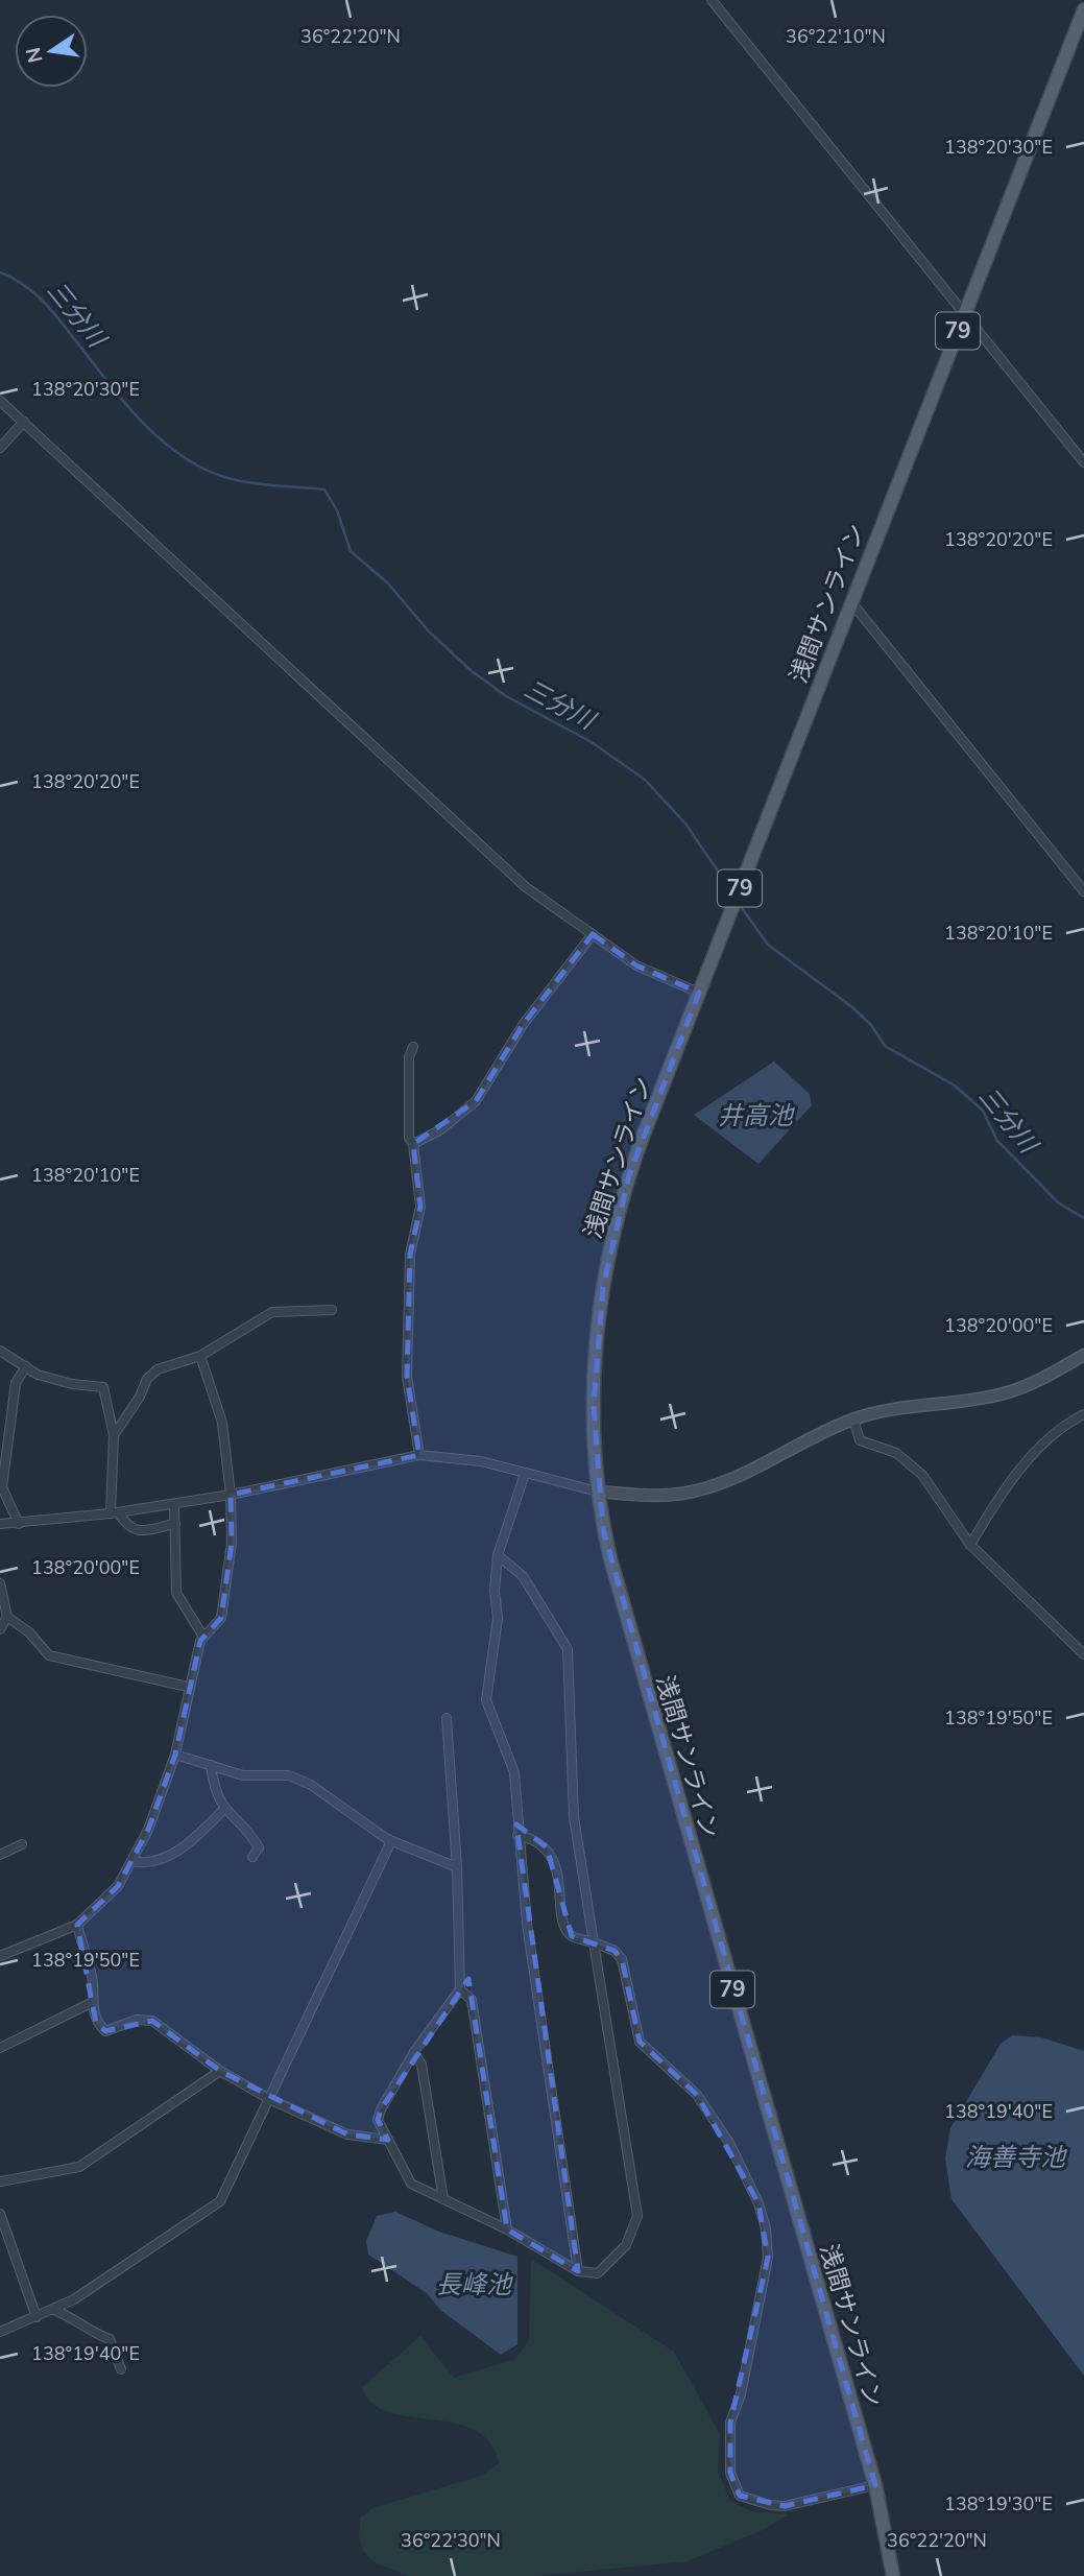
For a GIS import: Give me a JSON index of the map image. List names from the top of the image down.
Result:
{
  "streets": {
    "main road": ["79", "浅間サンライン"]
  },
  "water": [
    "三分川",
    "井高池",
    "海善寺池",
    "長峰池"
  ],
  "north": "left",
  "coordinates": [
    "36°22'20\"N",
    "36°22'10\"N",
    "138°20'30\"E",
    "138°20'20\"E",
    "138°20'10\"E",
    "138°20'00\"E",
    "138°19'50\"E",
    "138°19'40\"E",
    "138°19'30\"E",
    "36°22'30\"N"
  ]
}
